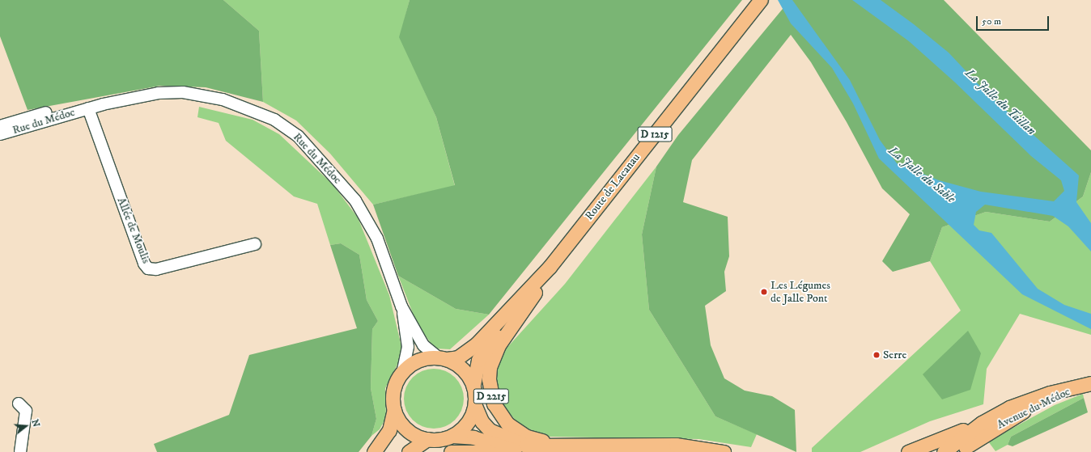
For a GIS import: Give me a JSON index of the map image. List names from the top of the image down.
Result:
{
  "streets": {
    "main road": [
      "D 1215",
      "Route de Lacanau",
      "D 2215",
      "Avenue du Médoc"
    ],
    "street": ["Rue du Médoc", "Allée de Moulis"]
  },
  "crossings": [
    ["Rue du Médoc", "Route de Lacanau"],
    ["Rue du Médoc", "Allée de Moulis"],
    ["Rue du Médoc", "D 2215"],
    ["Route de Lacanau", "D 2215"]
  ],
  "water": ["La Jalle du Taillan", "La Jalle du Sable"],
  "places": ["Les Légumes de Jalle Pont", "Serre"],
  "scale_bar": "50 m",
  "north": "right"
}
